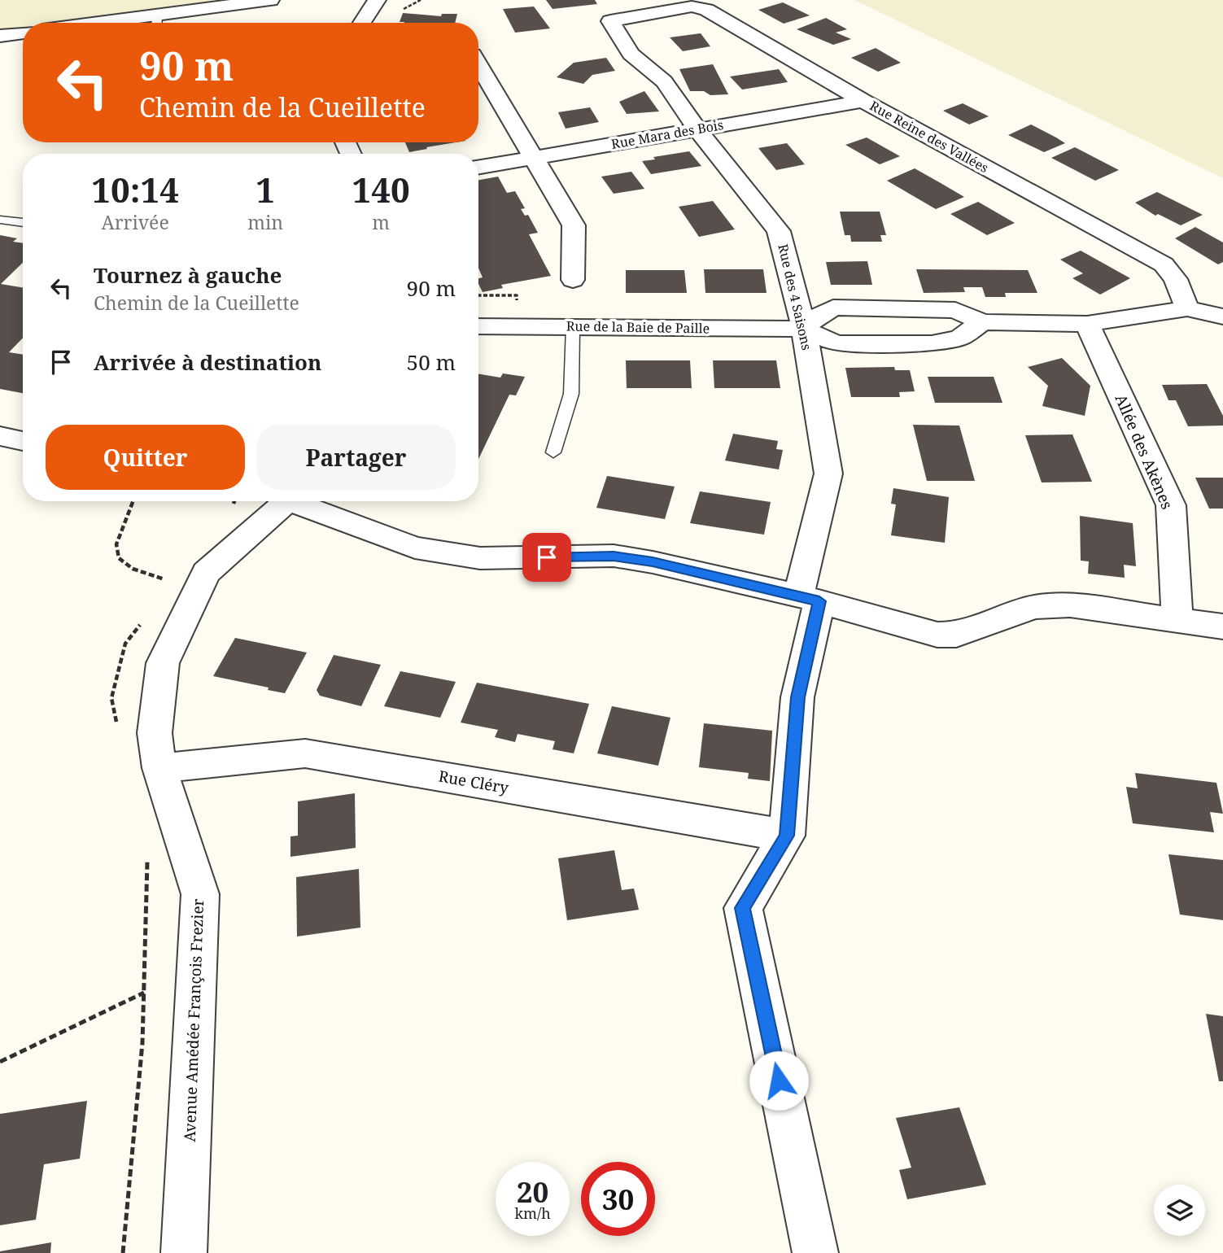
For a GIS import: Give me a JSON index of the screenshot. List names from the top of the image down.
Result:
{
  "streets": {
    "street": [
      "Rue Mara des Bois",
      "Rue Reine des Vallées",
      "Rue des 4 Saisons",
      "Rue de la Baie de Paille",
      "Allée des Akènes",
      "Rue Cléry",
      "Avenue Amédée François Frezier"
    ]
  },
  "crossings": [
    ["Rue Mara des Bois", "Rue Reine des Vallées"],
    ["Rue Mara des Bois", "Rue des 4 Saisons"],
    ["Rue Reine des Vallées", "Rue des 4 Saisons"],
    ["Rue des 4 Saisons", "Rue de la Baie de Paille"],
    ["Rue des 4 Saisons", "Rue Cléry"],
    ["Rue Cléry", "Avenue Amédée François Frezier"]
  ],
  "page": {
    "turn": ["90 m", "Chemin de la Cueillette"],
    "eta": [
      "10:14",
      "Arrivée",
      "1",
      "min",
      "140",
      "m"
    ],
    "list": [
      {
        "name": "Tournez à gauche",
        "note": "Chemin de la Cueillette",
        "value": "90 m"
      },
      {
        "name": "Arrivée à destination",
        "value": "50 m"
      }
    ],
    "buttons": ["Quitter", "Partager"],
    "speed": "20 km/h",
    "limit": "30"
  }
}
